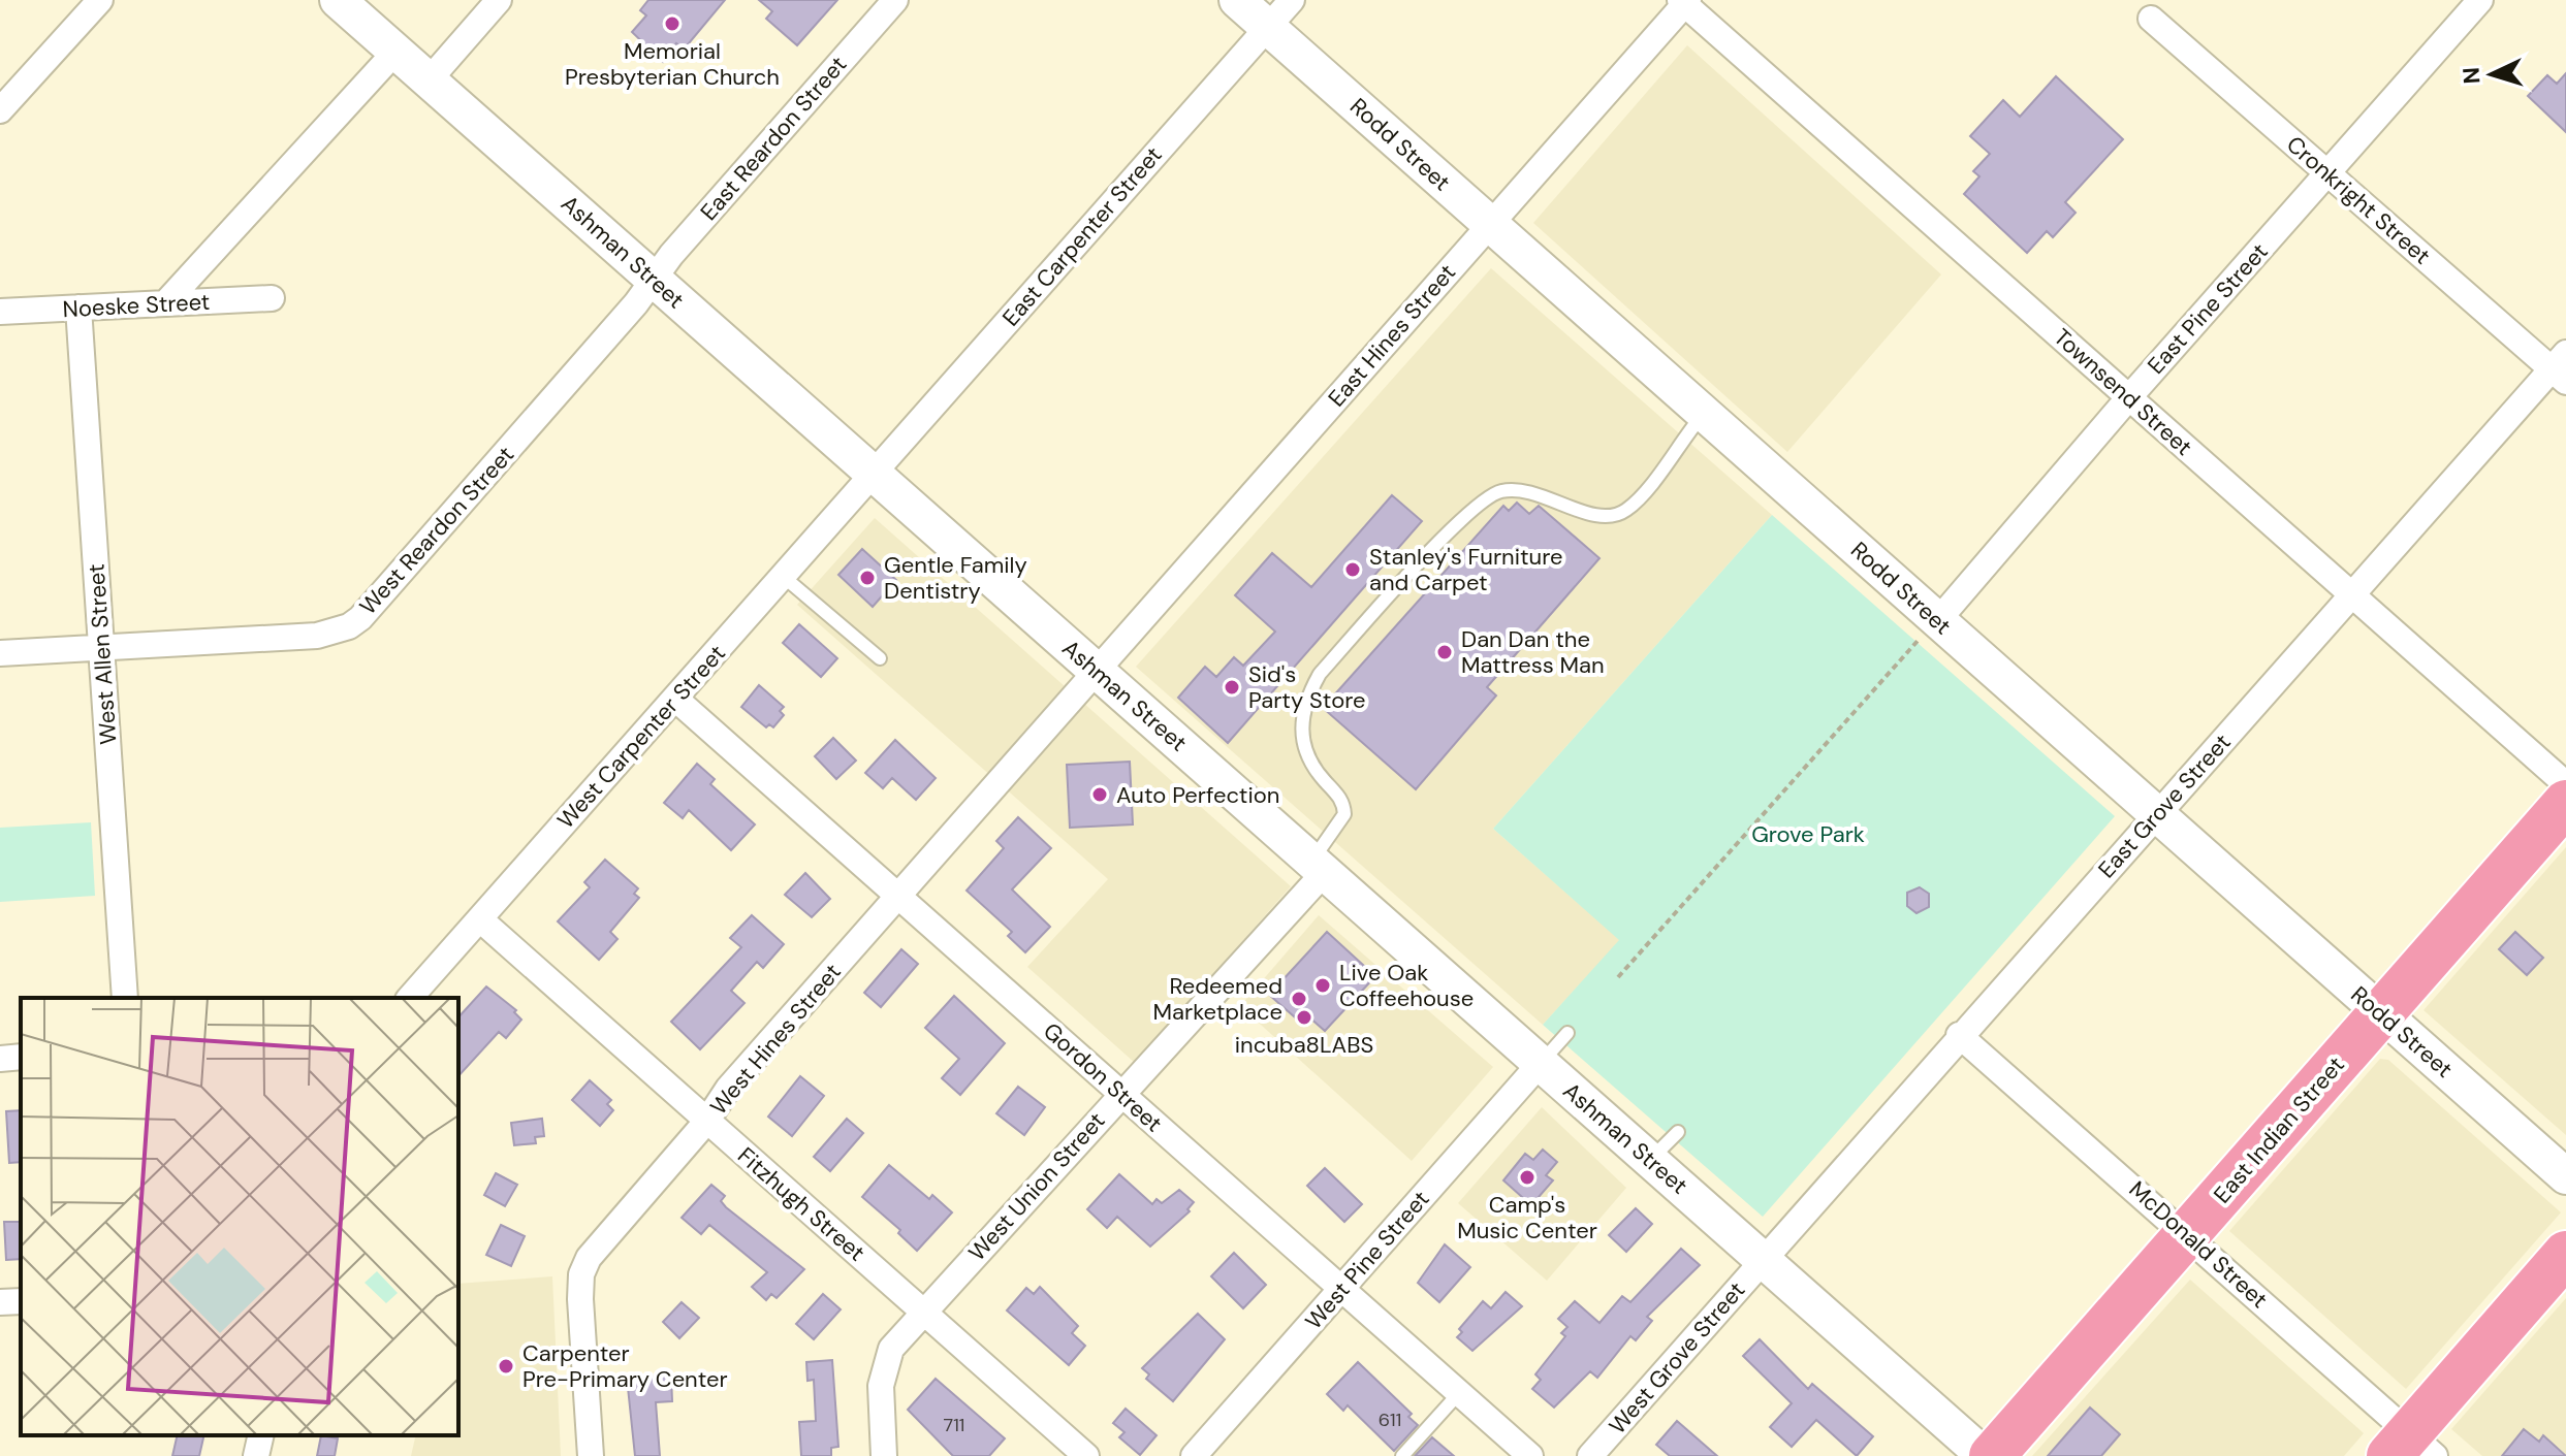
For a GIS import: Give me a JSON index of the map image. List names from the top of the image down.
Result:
{
  "streets": {
    "highway": ["East Indian Street"],
    "street": [
      "East Reardon Street",
      "Rodd Street",
      "Cronkright Street",
      "East Carpenter Street",
      "Ashman Street",
      "Noeske Street",
      "East Pine Street",
      "East Hines Street",
      "Townsend Street",
      "West Reardon Street",
      "West Allen Street",
      "West Carpenter Street",
      "East Grove Street",
      "West Hines Street",
      "Gordon Street",
      "West Union Street",
      "Fitzhugh Street",
      "McDonald Street",
      "West Pine Street",
      "West Grove Street"
    ]
  },
  "crossings": [
    ["East Reardon Street", "Ashman Street"],
    ["East Reardon Street", "West Reardon Street"],
    ["Rodd Street", "East Carpenter Street"],
    ["Rodd Street", "East Pine Street"],
    ["Rodd Street", "East Hines Street"],
    ["Rodd Street", "East Grove Street"],
    ["Rodd Street", "East Indian Street"],
    ["Cronkright Street", "East Pine Street"],
    ["Cronkright Street", "East Grove Street"],
    ["East Carpenter Street", "Ashman Street"],
    ["East Carpenter Street", "West Carpenter Street"],
    ["Ashman Street", "East Hines Street"],
    ["Ashman Street", "West Reardon Street"],
    ["Ashman Street", "West Carpenter Street"],
    ["Ashman Street", "East Grove Street"],
    ["Ashman Street", "West Hines Street"],
    ["Ashman Street", "West Union Street"],
    ["Ashman Street", "West Pine Street"],
    ["Ashman Street", "West Grove Street"],
    ["Noeske Street", "West Allen Street"],
    ["East Pine Street", "Townsend Street"],
    ["East Hines Street", "Townsend Street"],
    ["East Hines Street", "West Hines Street"],
    ["Townsend Street", "East Grove Street"],
    ["West Reardon Street", "West Allen Street"],
    ["West Carpenter Street", "Gordon Street"],
    ["West Carpenter Street", "Fitzhugh Street"],
    ["East Grove Street", "McDonald Street"],
    ["East Grove Street", "West Grove Street"],
    ["West Hines Street", "Gordon Street"],
    ["West Hines Street", "Fitzhugh Street"],
    ["Gordon Street", "West Union Street"],
    ["Gordon Street", "West Pine Street"],
    ["East Indian Street", "McDonald Street"],
    ["West Union Street", "Fitzhugh Street"]
  ],
  "parks": ["Grove Park"],
  "places": [
    "Memorial Presbyterian Church",
    "Stanley's Furniture and Carpet",
    "Gentle Family Dentistry",
    "Dan Dan the Mattress Man",
    "Sid's Party Store",
    "Auto Perfection",
    "Live Oak Coffeehouse",
    "Redeemed Marketplace",
    "incuba8LABS",
    "Camp's Music Center",
    "Carpenter Pre-Primary Center"
  ],
  "house_numbers": ["611", "711"],
  "north": "left"
}
